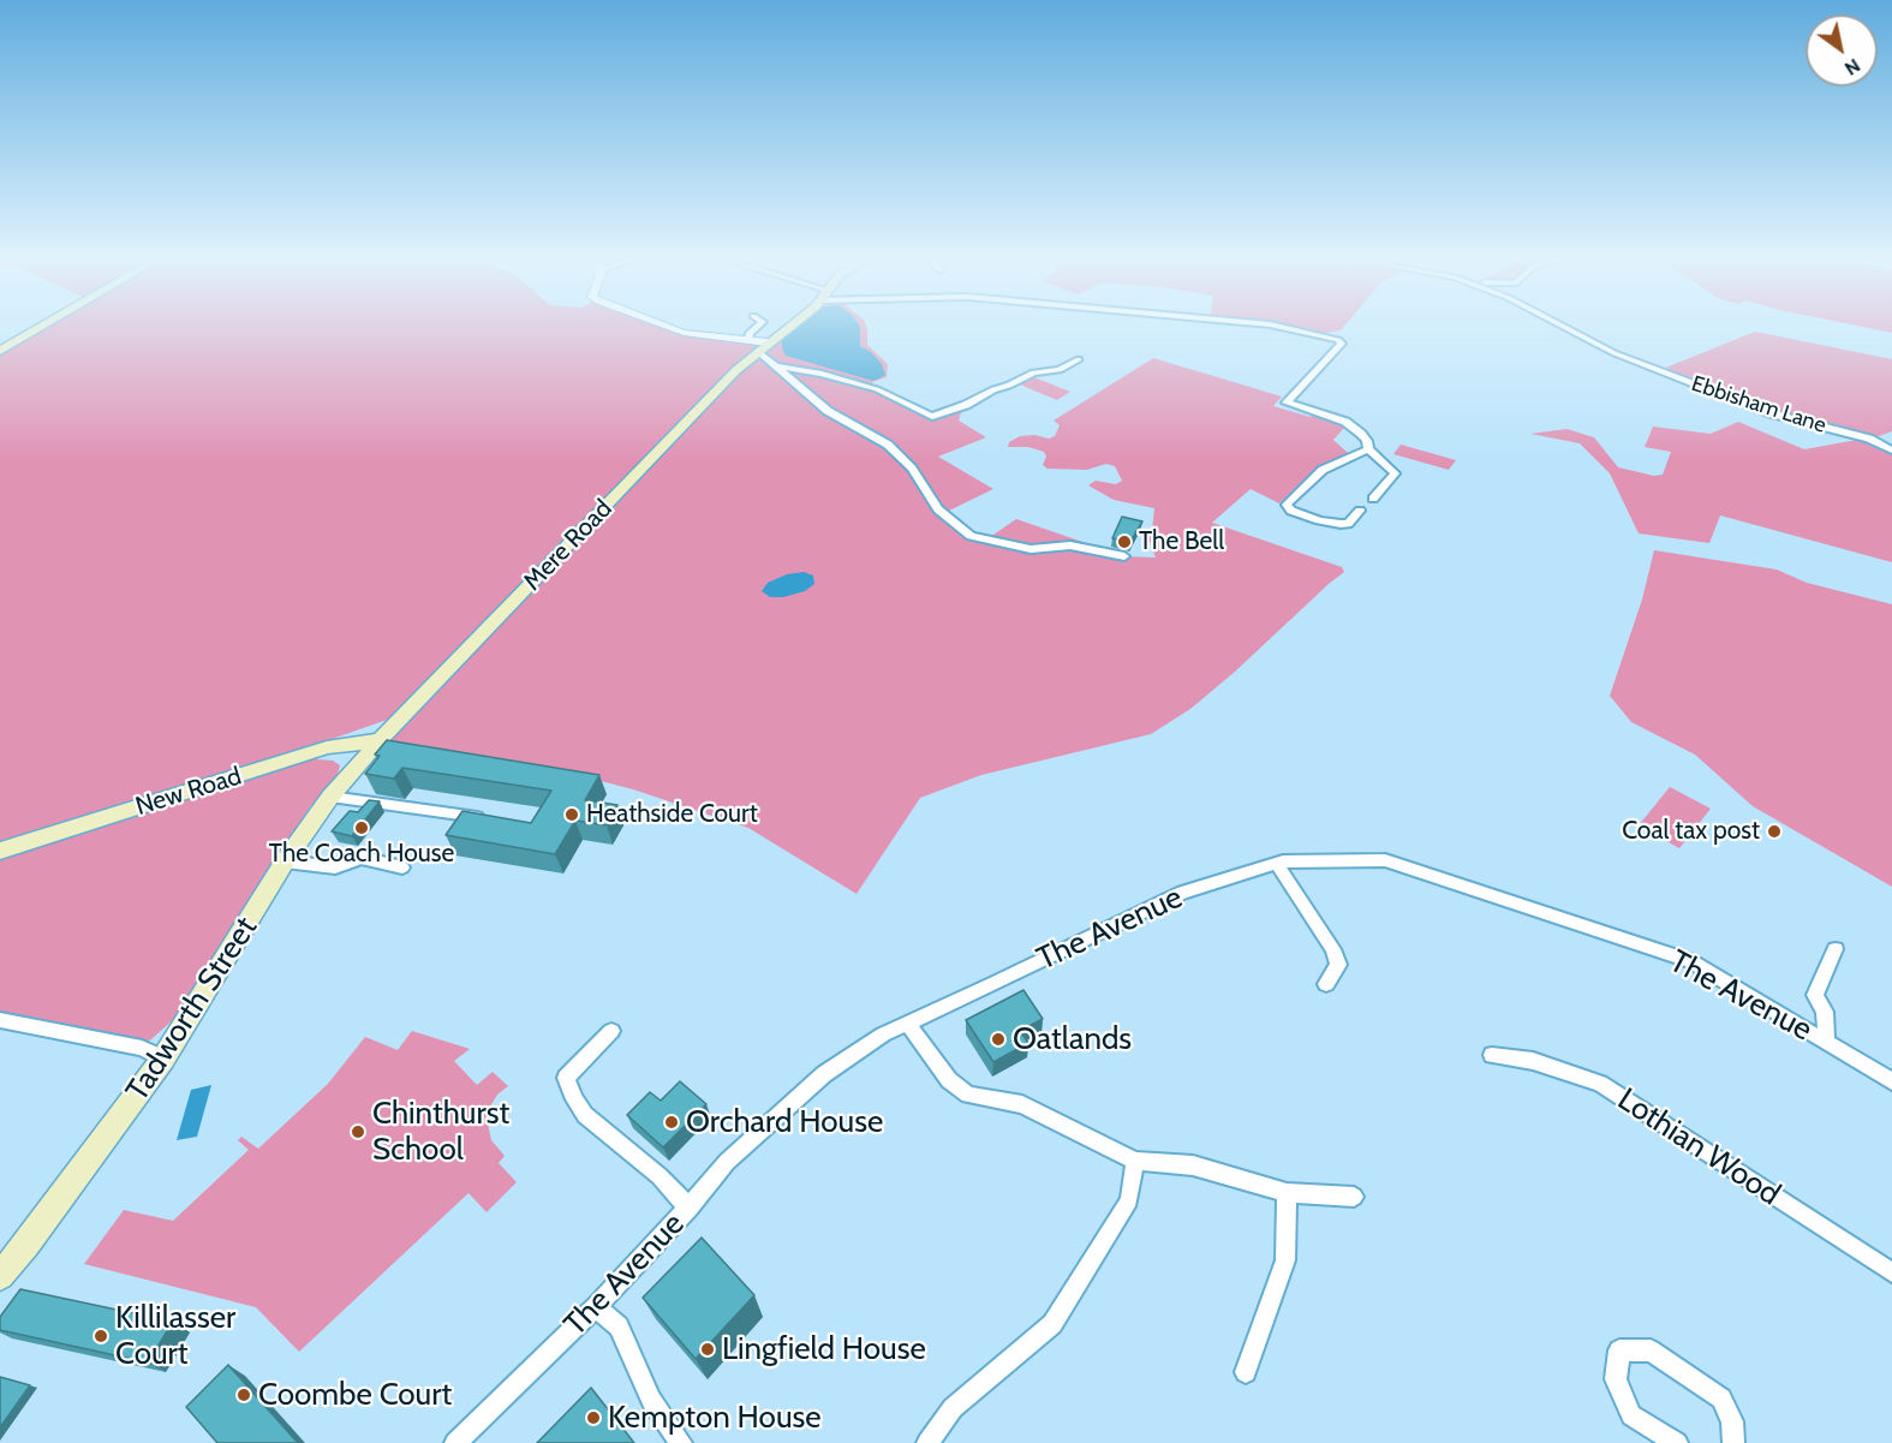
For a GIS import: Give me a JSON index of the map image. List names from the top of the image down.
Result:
{
  "streets": {
    "main road": ["Mere Road", "New Road", "Tadworth Street"],
    "street": ["Ebbisham Lane", "The Avenue", "Lothian Wood"]
  },
  "crossings": [
    ["Mere Road", "New Road"],
    ["Mere Road", "Tadworth Street"],
    ["New Road", "Tadworth Street"]
  ],
  "places": [
    "The Bell",
    "Heathside Court",
    "The Coach House",
    "Coal tax post",
    "Oatlands",
    "Orchard House",
    "Chinthurst School",
    "Killilasser Court",
    "Lingfield House",
    "Coombe Court",
    "Kempton House"
  ],
  "north": "bottom right"
}
